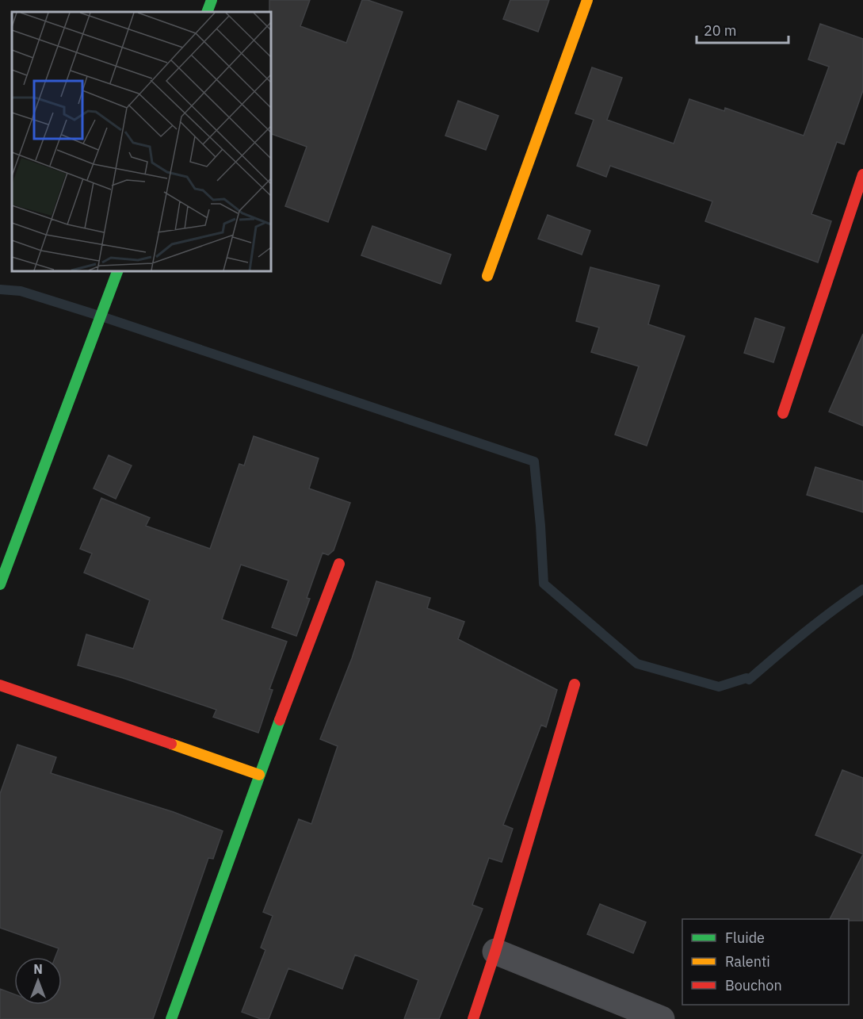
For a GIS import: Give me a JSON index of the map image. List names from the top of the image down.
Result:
{
  "legend": ["Fluide", "Ralenti", "Bouchon"],
  "scale_bar": "20 m",
  "north": "top"
}
